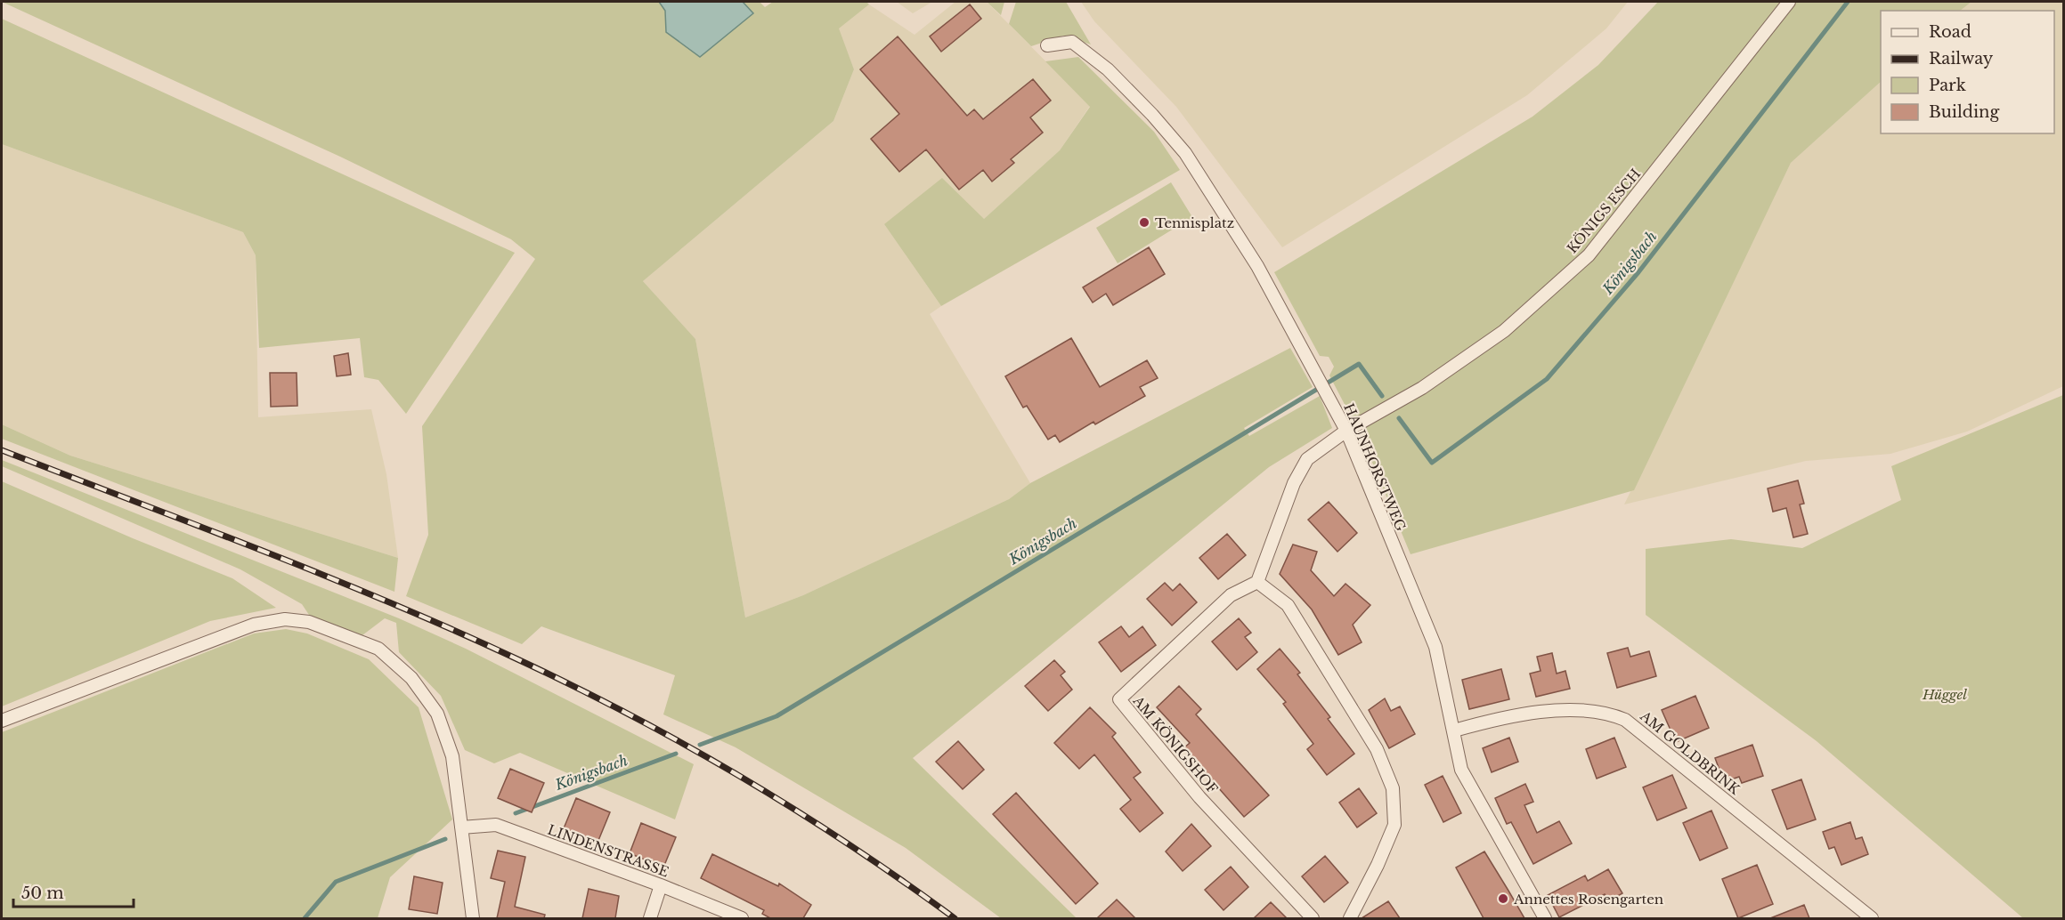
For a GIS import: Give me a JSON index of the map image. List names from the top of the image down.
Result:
{
  "streets": {
    "street": [
      "KÖNIGS ESCH",
      "HAUNHORSTWEG",
      "AM KÖNIGSHOF",
      "AM GOLDBRINK",
      "LINDENSTRASSE"
    ]
  },
  "crossings": [
    ["KÖNIGS ESCH", "HAUNHORSTWEG"],
    ["HAUNHORSTWEG", "AM GOLDBRINK"]
  ],
  "water": ["Königsbach"],
  "parks": ["Hüggel"],
  "places": ["Tennisplatz", "Annettes Rosengarten"],
  "legend": [
    "Road",
    "Railway",
    "Park",
    "Building"
  ],
  "scale_bar": "50 m"
}
